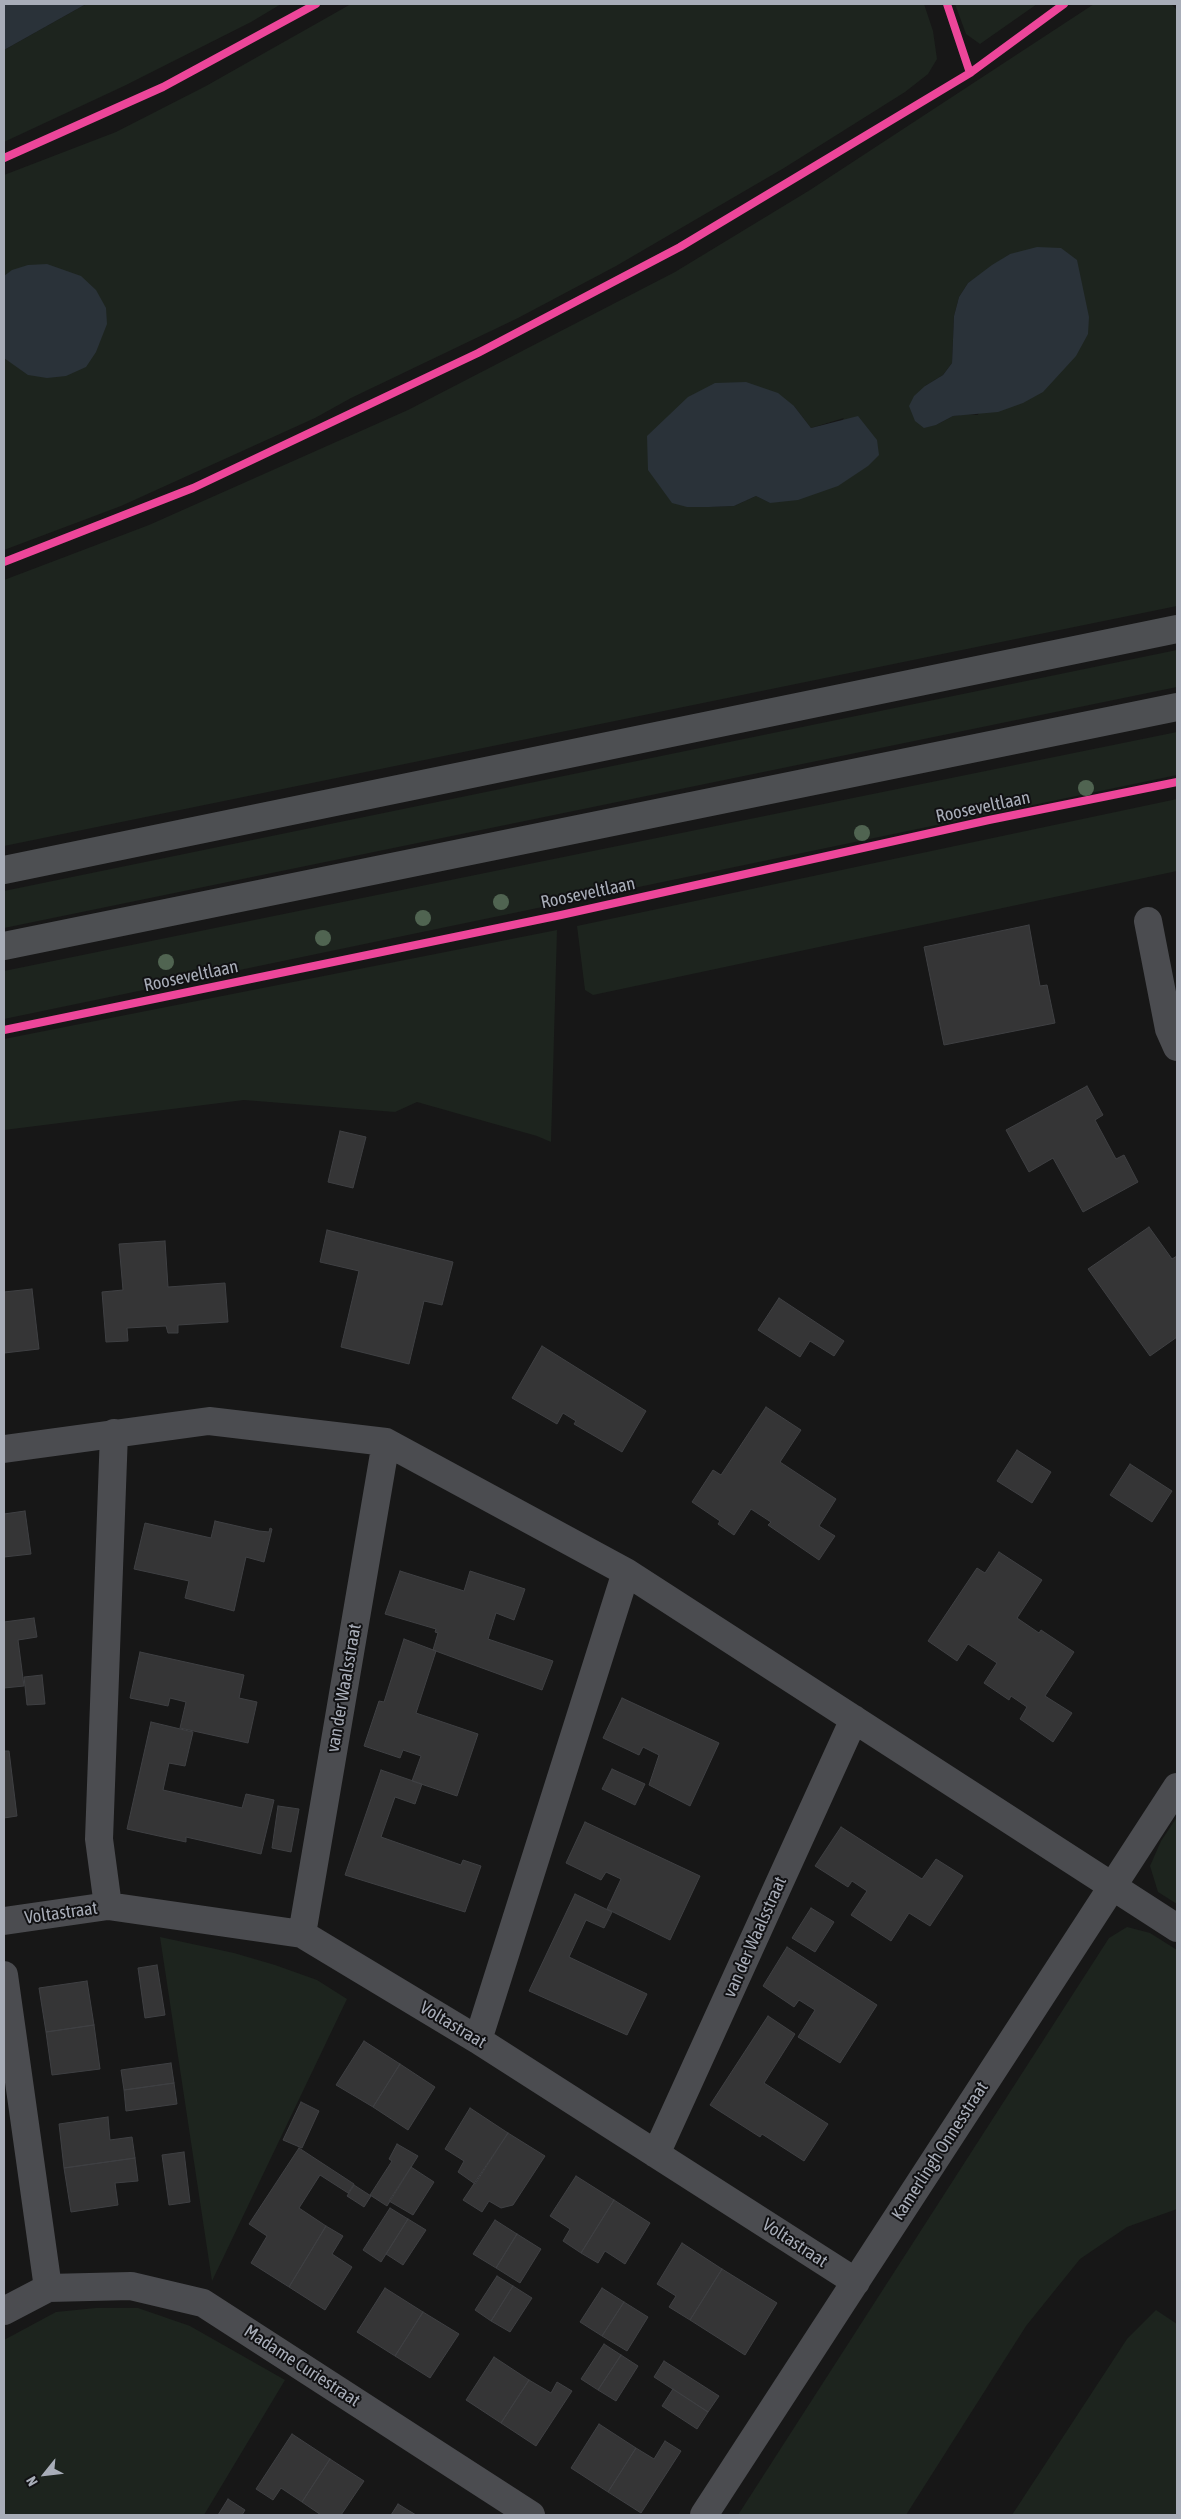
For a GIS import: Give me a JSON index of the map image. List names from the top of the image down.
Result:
{
  "streets": {
    "street": [
      "van der Waalsstraat",
      "Voltastraat",
      "Kamerlingh Onnesstraat",
      "Madame Curiestraat"
    ],
    "cycle path": ["Rooseveltlaan"]
  },
  "crossings": [
    ["van der Waalsstraat", "Voltastraat"],
    ["Voltastraat", "Kamerlingh Onnesstraat"]
  ],
  "north": "bottom left"
}
